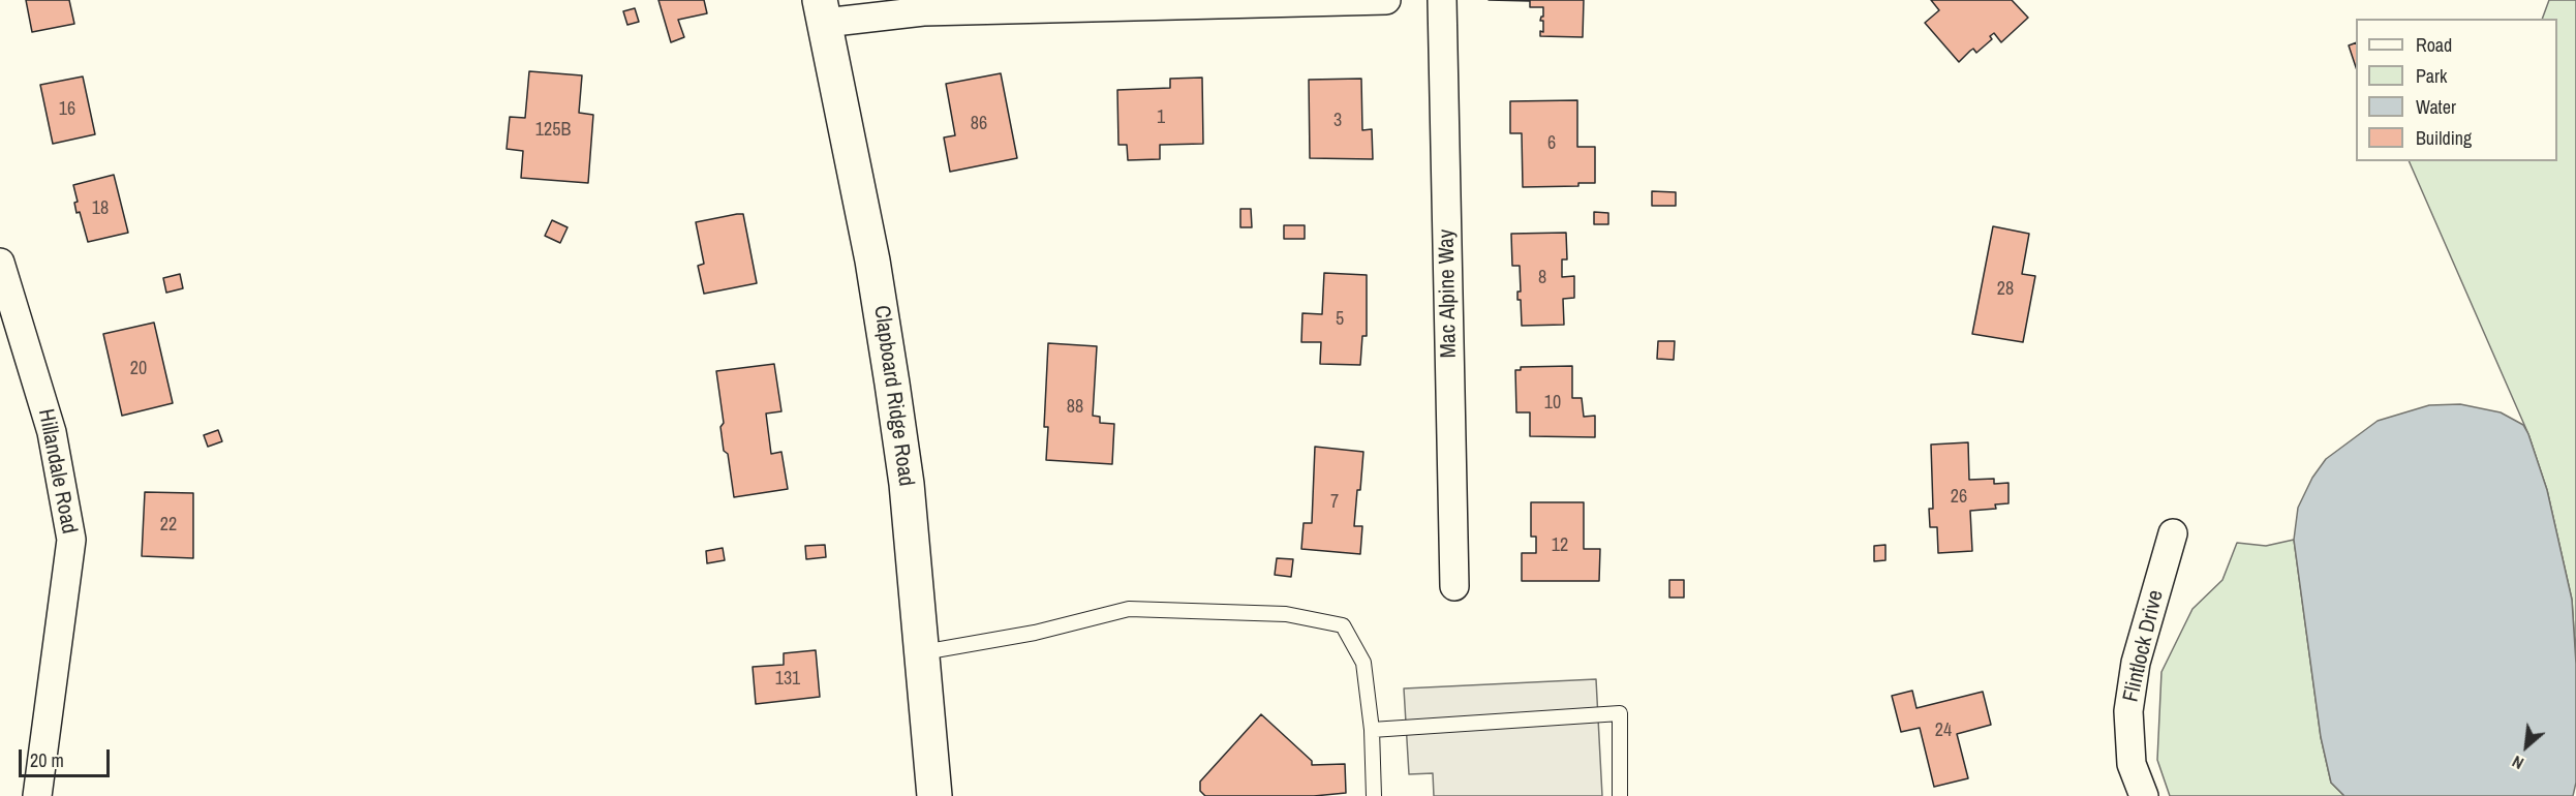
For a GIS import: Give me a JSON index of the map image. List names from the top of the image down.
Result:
{
  "streets": {
    "main road": ["Clapboard Ridge Road"],
    "street": ["Mac Alpine Way", "Hillandale Road", "Flintlock Drive"]
  },
  "house_numbers": [
    "16",
    "1",
    "3",
    "86",
    "125B",
    "6",
    "18",
    "8",
    "28",
    "5",
    "20",
    "10",
    "88",
    "26",
    "7",
    "22",
    "12",
    "131",
    "24"
  ],
  "legend": [
    "Road",
    "Park",
    "Water",
    "Building"
  ],
  "scale_bar": "20 m",
  "north": "bottom left"
}
